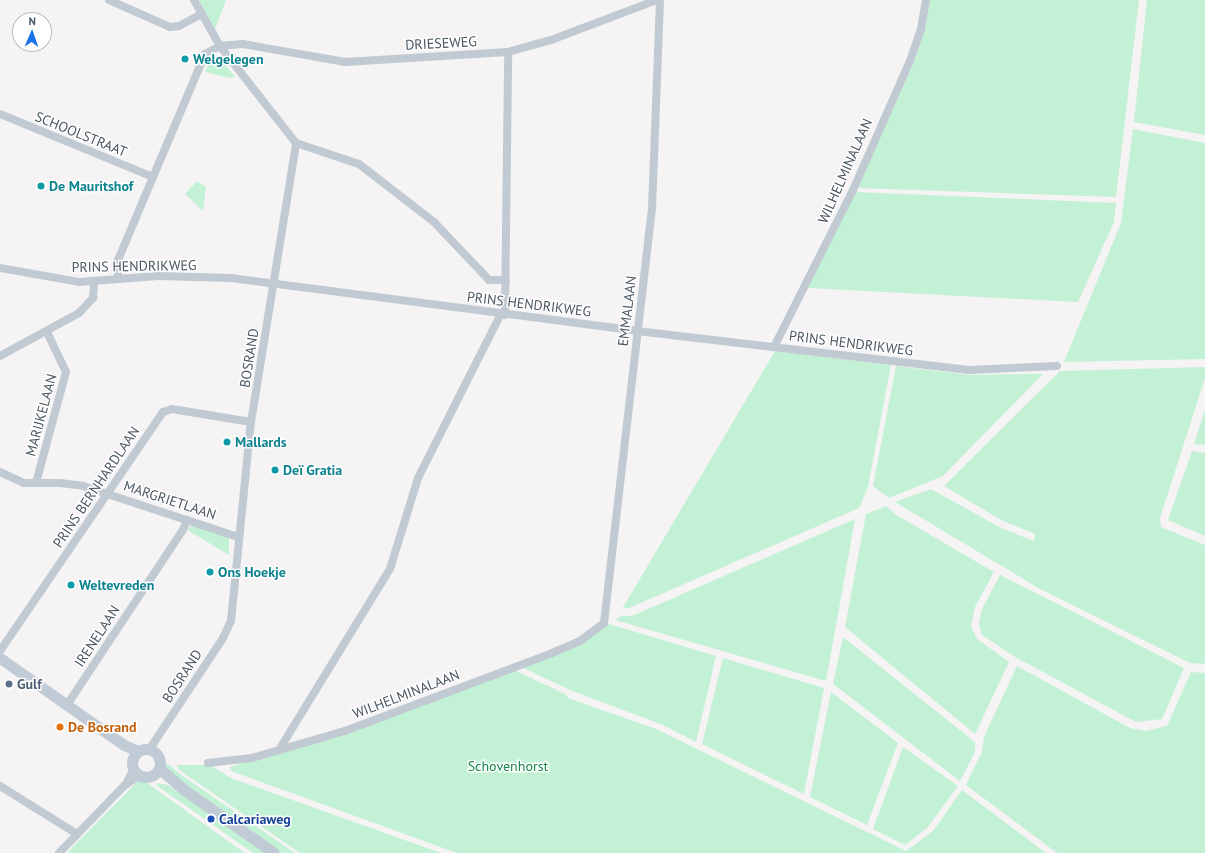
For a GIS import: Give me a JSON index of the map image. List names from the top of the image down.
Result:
{
  "streets": {
    "street": [
      "DRIESEWEG",
      "SCHOOLSTRAAT",
      "WILHELMINALAAN",
      "PRINS HENDRIKWEG",
      "EMMALAAN",
      "BOSRAND",
      "MARIJKELAAN",
      "PRINS BERNHARDLAAN",
      "MARGRIETLAAN",
      "IRENELAAN"
    ]
  },
  "crossings": [
    ["WILHELMINALAAN", "PRINS HENDRIKWEG"],
    ["WILHELMINALAAN", "EMMALAAN"],
    ["PRINS HENDRIKWEG", "EMMALAAN"],
    ["PRINS HENDRIKWEG", "BOSRAND"],
    ["BOSRAND", "PRINS BERNHARDLAAN"],
    ["BOSRAND", "MARGRIETLAAN"],
    ["MARIJKELAAN", "MARGRIETLAAN"],
    ["PRINS BERNHARDLAAN", "MARGRIETLAAN"],
    ["MARGRIETLAAN", "IRENELAAN"]
  ],
  "parks": ["Schovenhorst"],
  "places": [
    "Welgelegen",
    "De Mauritshof",
    "Mallards",
    "Deï Gratia",
    "Ons Hoekje",
    "Weltevreden",
    "Gulf",
    "De Bosrand",
    "Calcariaweg"
  ],
  "north": "top"
}
